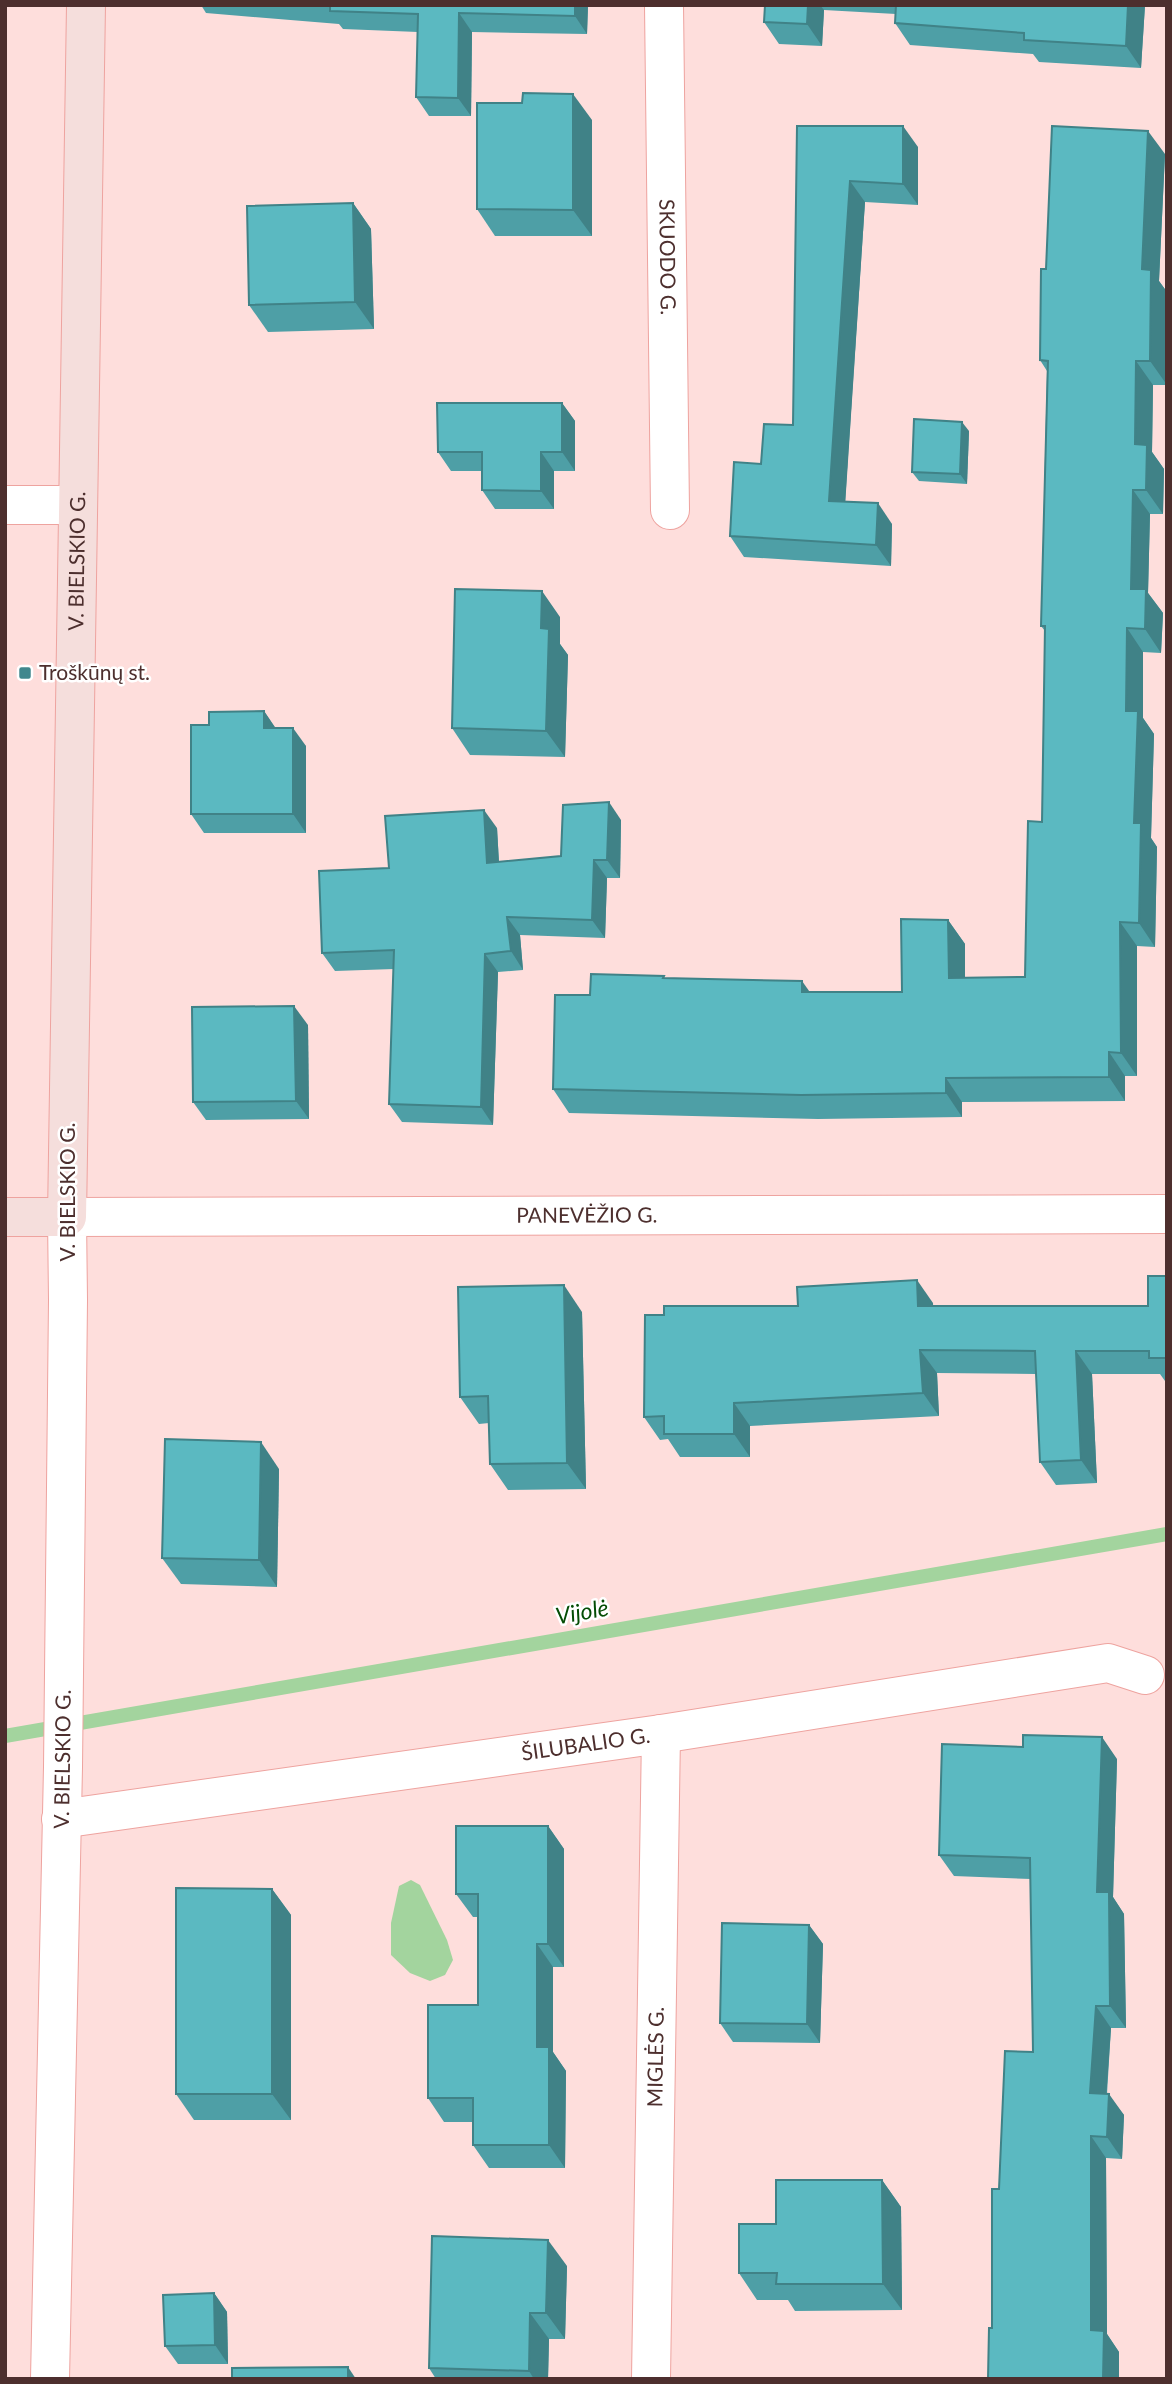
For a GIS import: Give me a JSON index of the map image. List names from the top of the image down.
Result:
{
  "streets": {
    "street": [
      "SKUODO G.",
      "V. BIELSKIO G.",
      "PANEVĖŽIO G.",
      "ŠILUBALIO G.",
      "MIGLĖS G."
    ]
  },
  "crossings": [
    ["V. BIELSKIO G.", "PANEVĖŽIO G."],
    ["V. BIELSKIO G.", "ŠILUBALIO G."],
    ["ŠILUBALIO G.", "MIGLĖS G."]
  ],
  "water": ["Vijolė"],
  "places": {
    "transit": ["Troškūnų st."]
  }
}
